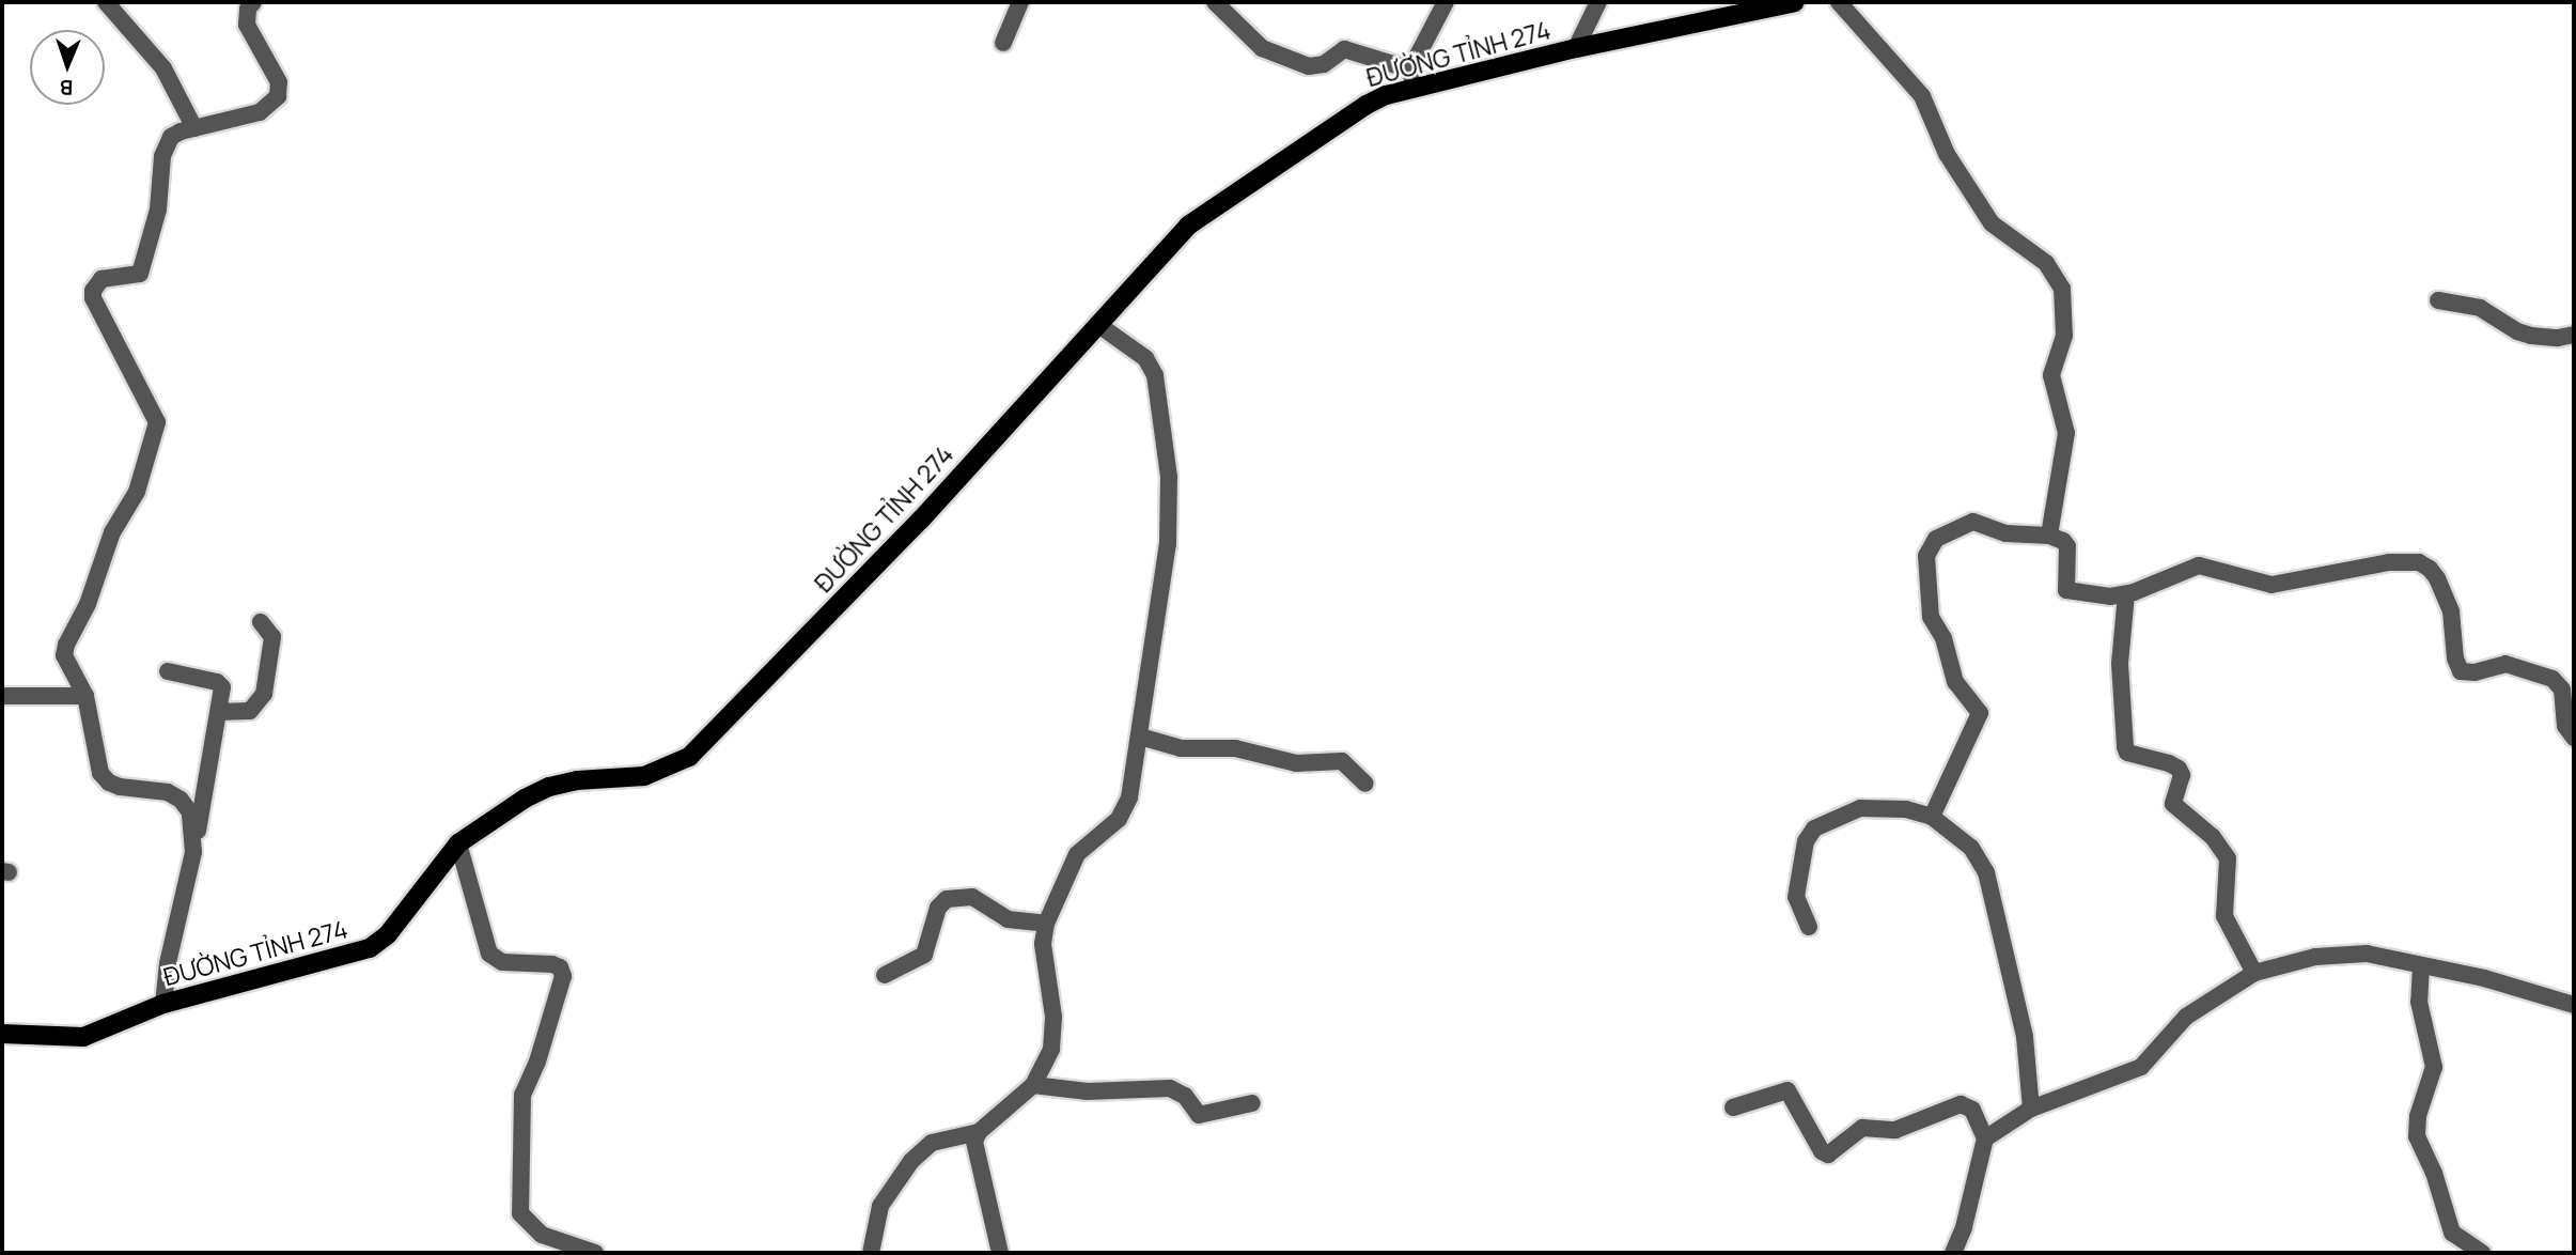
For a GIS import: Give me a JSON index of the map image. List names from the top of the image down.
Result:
{
  "streets": {
    "main road": ["ĐƯỜNG TỈNH 274"]
  },
  "north": "bottom"
}
